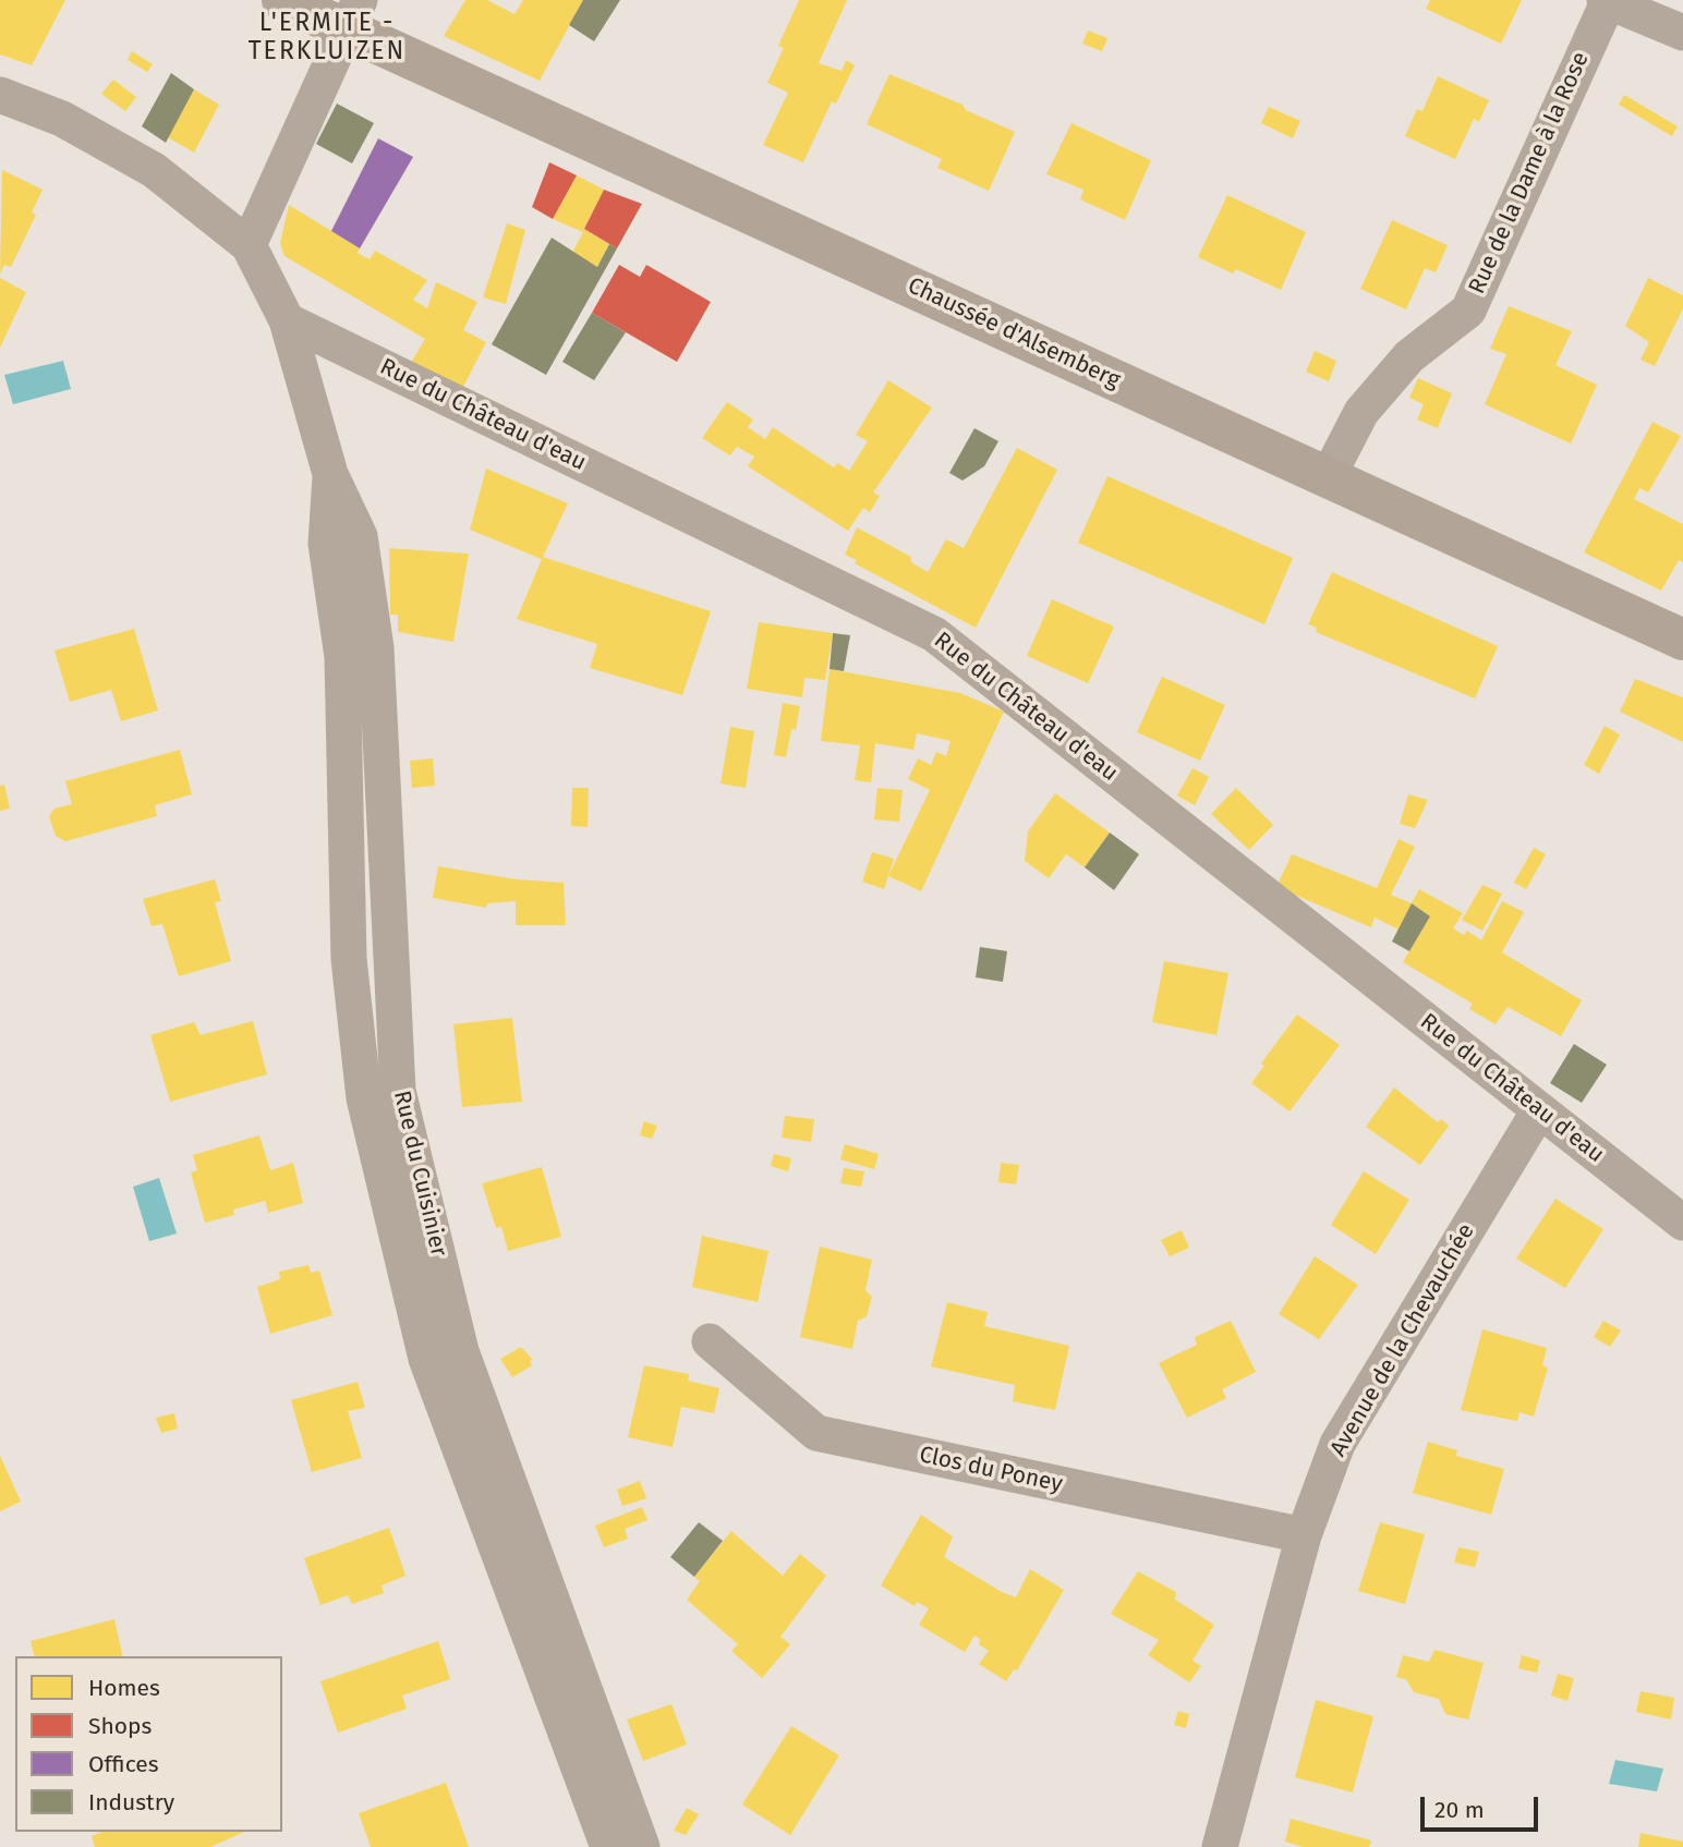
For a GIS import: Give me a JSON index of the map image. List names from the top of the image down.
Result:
{
  "streets": {
    "main road": ["Chaussée d'Alsemberg"],
    "street": [
      "Rue de la Dame à la Rose",
      "Rue du Château d'eau",
      "Rue du Cuisinier",
      "Avenue de la Chevauchée",
      "Clos du Poney"
    ]
  },
  "crossings": [
    ["Rue de la Dame à la Rose", "Chaussée d'Alsemberg"],
    ["Rue du Château d'eau", "Rue du Cuisinier"],
    ["Rue du Château d'eau", "Avenue de la Chevauchée"],
    ["Avenue de la Chevauchée", "Clos du Poney"]
  ],
  "districts": ["L'ERMITE - TERKLUIZEN"],
  "legend": [
    "Homes",
    "Shops",
    "Offices",
    "Industry"
  ],
  "scale_bar": "20 m"
}
